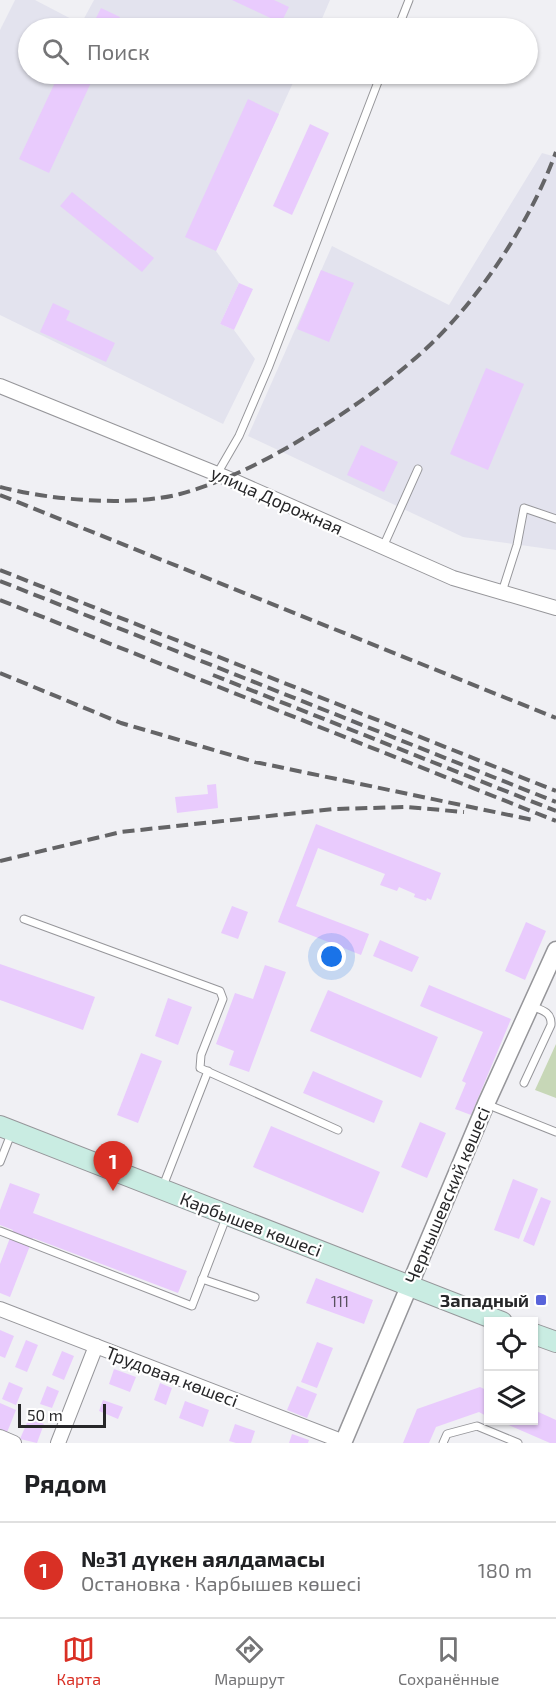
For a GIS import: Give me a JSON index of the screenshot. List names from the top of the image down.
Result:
{
  "streets": {
    "main road": ["Карбышев көшесі"],
    "street": ["улица Дорожная", "Чернышевский көшесі", "Трудовая көшесі"]
  },
  "crossings": [
    ["Чернышевский көшесі", "Карбышев көшесі"],
    ["Чернышевский көшесі", "Трудовая көшесі"]
  ],
  "places": {
    "transit": ["Западный"]
  },
  "house_numbers": ["111"],
  "scale_bar": "50 m",
  "page": {
    "search": "Поиск",
    "pins": "1",
    "scale": "50 m",
    "heading": "Рядом",
    "list": [
      {
        "mark": "1",
        "name": "№31 дүкен аялдамасы",
        "note": "Остановка · Карбышев көшесі",
        "value": "180 m"
      }
    ],
    "nav": ["Карта", "Маршрут", "Сохранённые"]
  }
}
